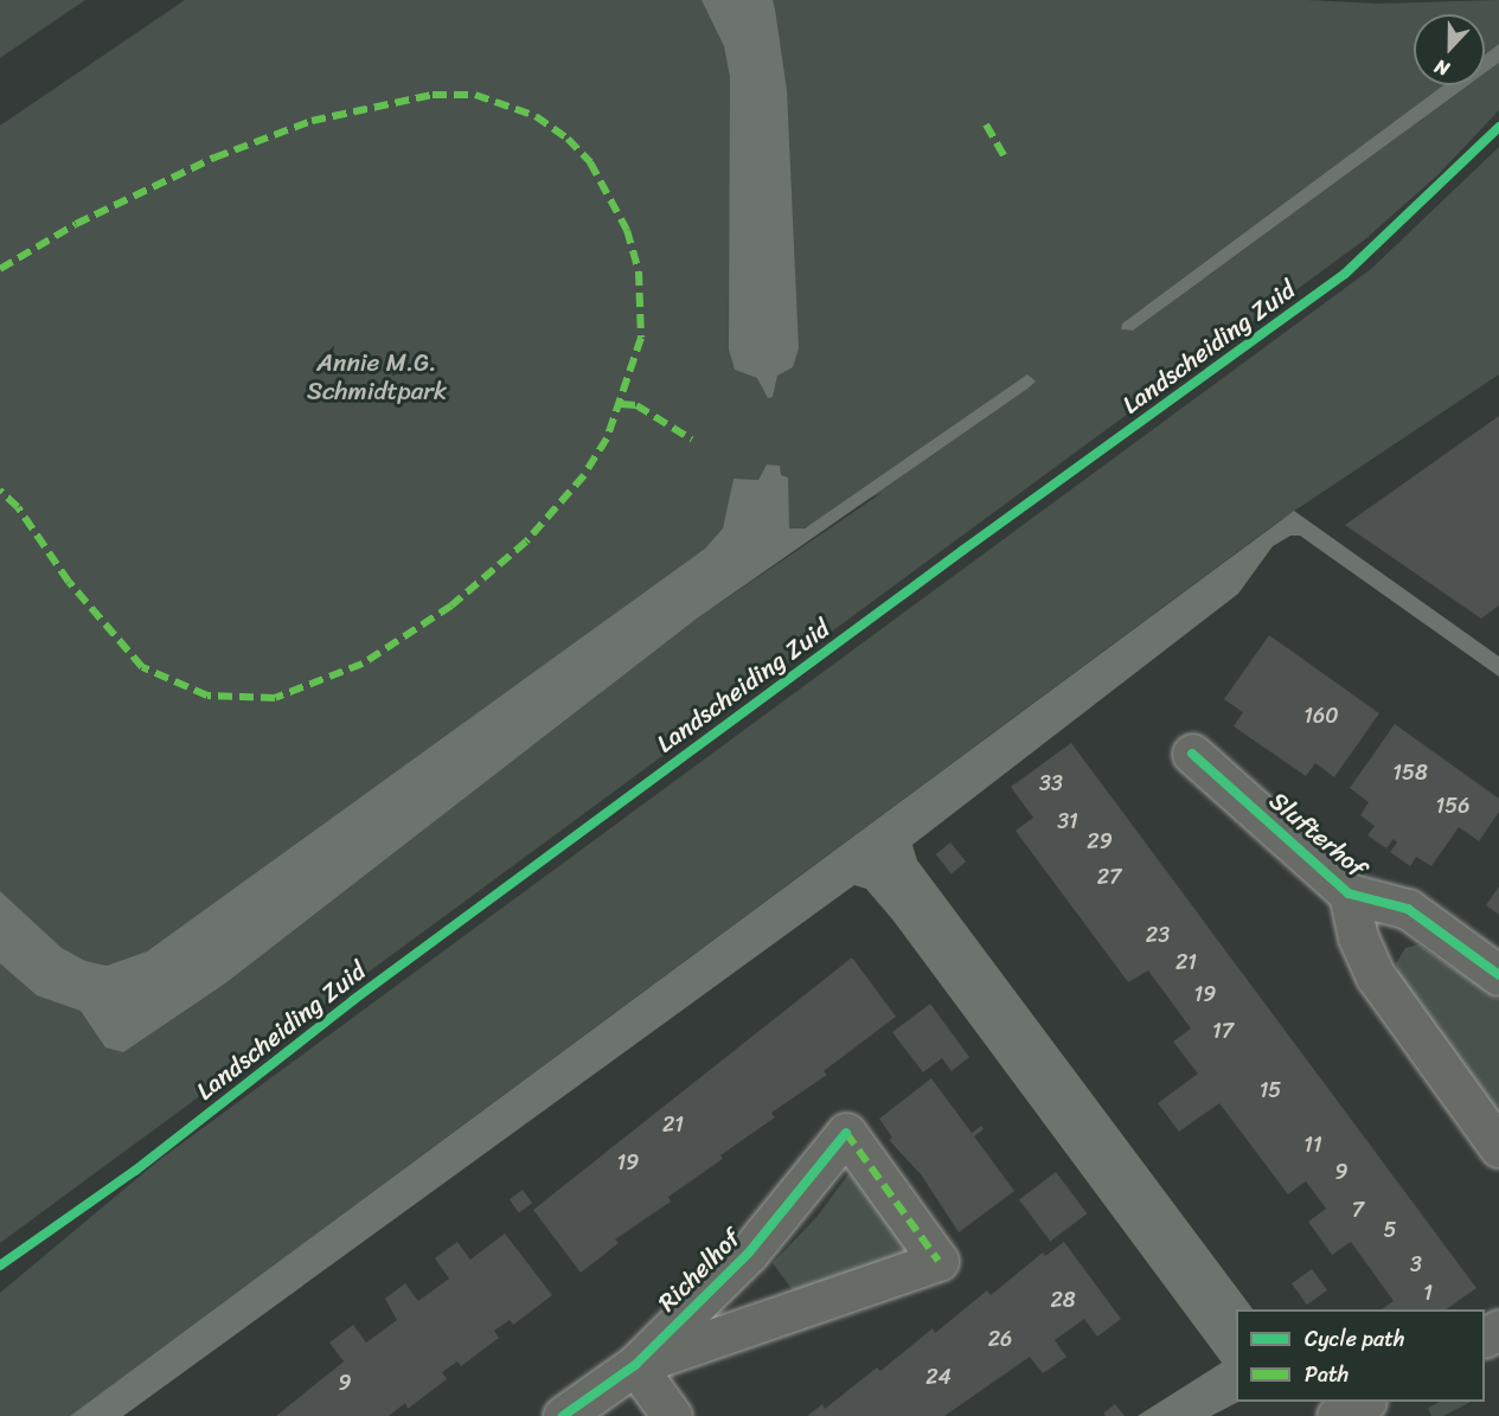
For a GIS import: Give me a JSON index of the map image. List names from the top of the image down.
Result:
{
  "streets": {
    "street": ["Slufterhof", "Richelhof"],
    "cycle path": ["Landscheiding Zuid"]
  },
  "parks": ["Annie M.G. Schmidtpark"],
  "house_numbers": [
    "160",
    "158",
    "33",
    "156",
    "31",
    "29",
    "27",
    "23",
    "21",
    "19",
    "17",
    "15",
    "21",
    "11",
    "19",
    "9",
    "7",
    "5",
    "3",
    "1",
    "28",
    "26",
    "24",
    "9"
  ],
  "legend": ["Cycle path", "Path"],
  "north": "bottom"
}
